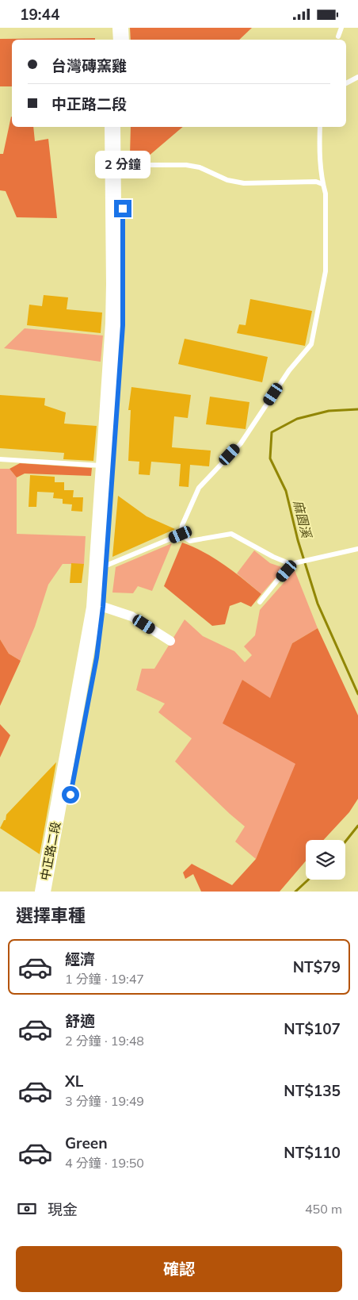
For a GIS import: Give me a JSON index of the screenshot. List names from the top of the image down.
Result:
{
  "streets": {
    "main road": ["中正路二段"]
  },
  "water": ["麻園溪"],
  "page": {
    "status": "19:44",
    "banner": ["台灣磚窯雞", "中正路二段"],
    "bubble": "2 分鐘",
    "heading": "選擇車種",
    "list": [
      {
        "name": "經濟",
        "note": "1 分鐘 · 19:47",
        "value": "NT$79"
      },
      {
        "name": "舒適",
        "note": "2 分鐘 · 19:48",
        "value": "NT$107"
      },
      {
        "name": "XL",
        "note": "3 分鐘 · 19:49",
        "value": "NT$135"
      },
      {
        "name": "Green",
        "note": "4 分鐘 · 19:50",
        "value": "NT$110"
      }
    ],
    "pay": ["現金", "450 m"],
    "buttons": "確認"
  }
}
